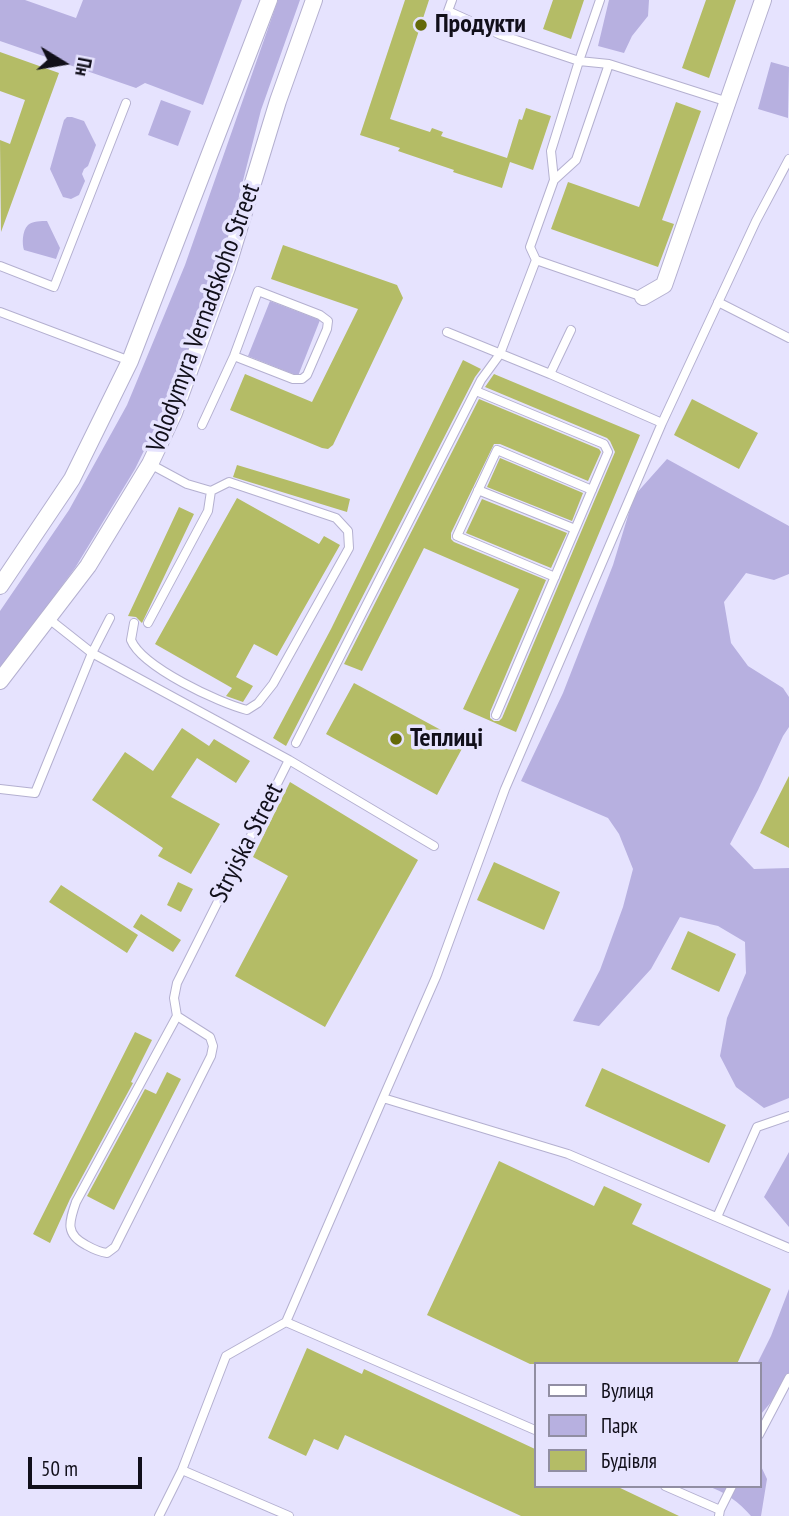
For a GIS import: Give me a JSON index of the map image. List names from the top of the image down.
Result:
{
  "streets": {
    "street": ["Volodymyra Vernadskoho Street"],
    "lane": ["Stryiska Street"]
  },
  "crossings": [
    ["Volodymyra Vernadskoho Street", "Stryiska Street"]
  ],
  "places": ["Продукти", "Теплиці"],
  "legend": ["Вулиця", "Парк", "Будівля"],
  "scale_bar": "50 m",
  "north": "right"
}
